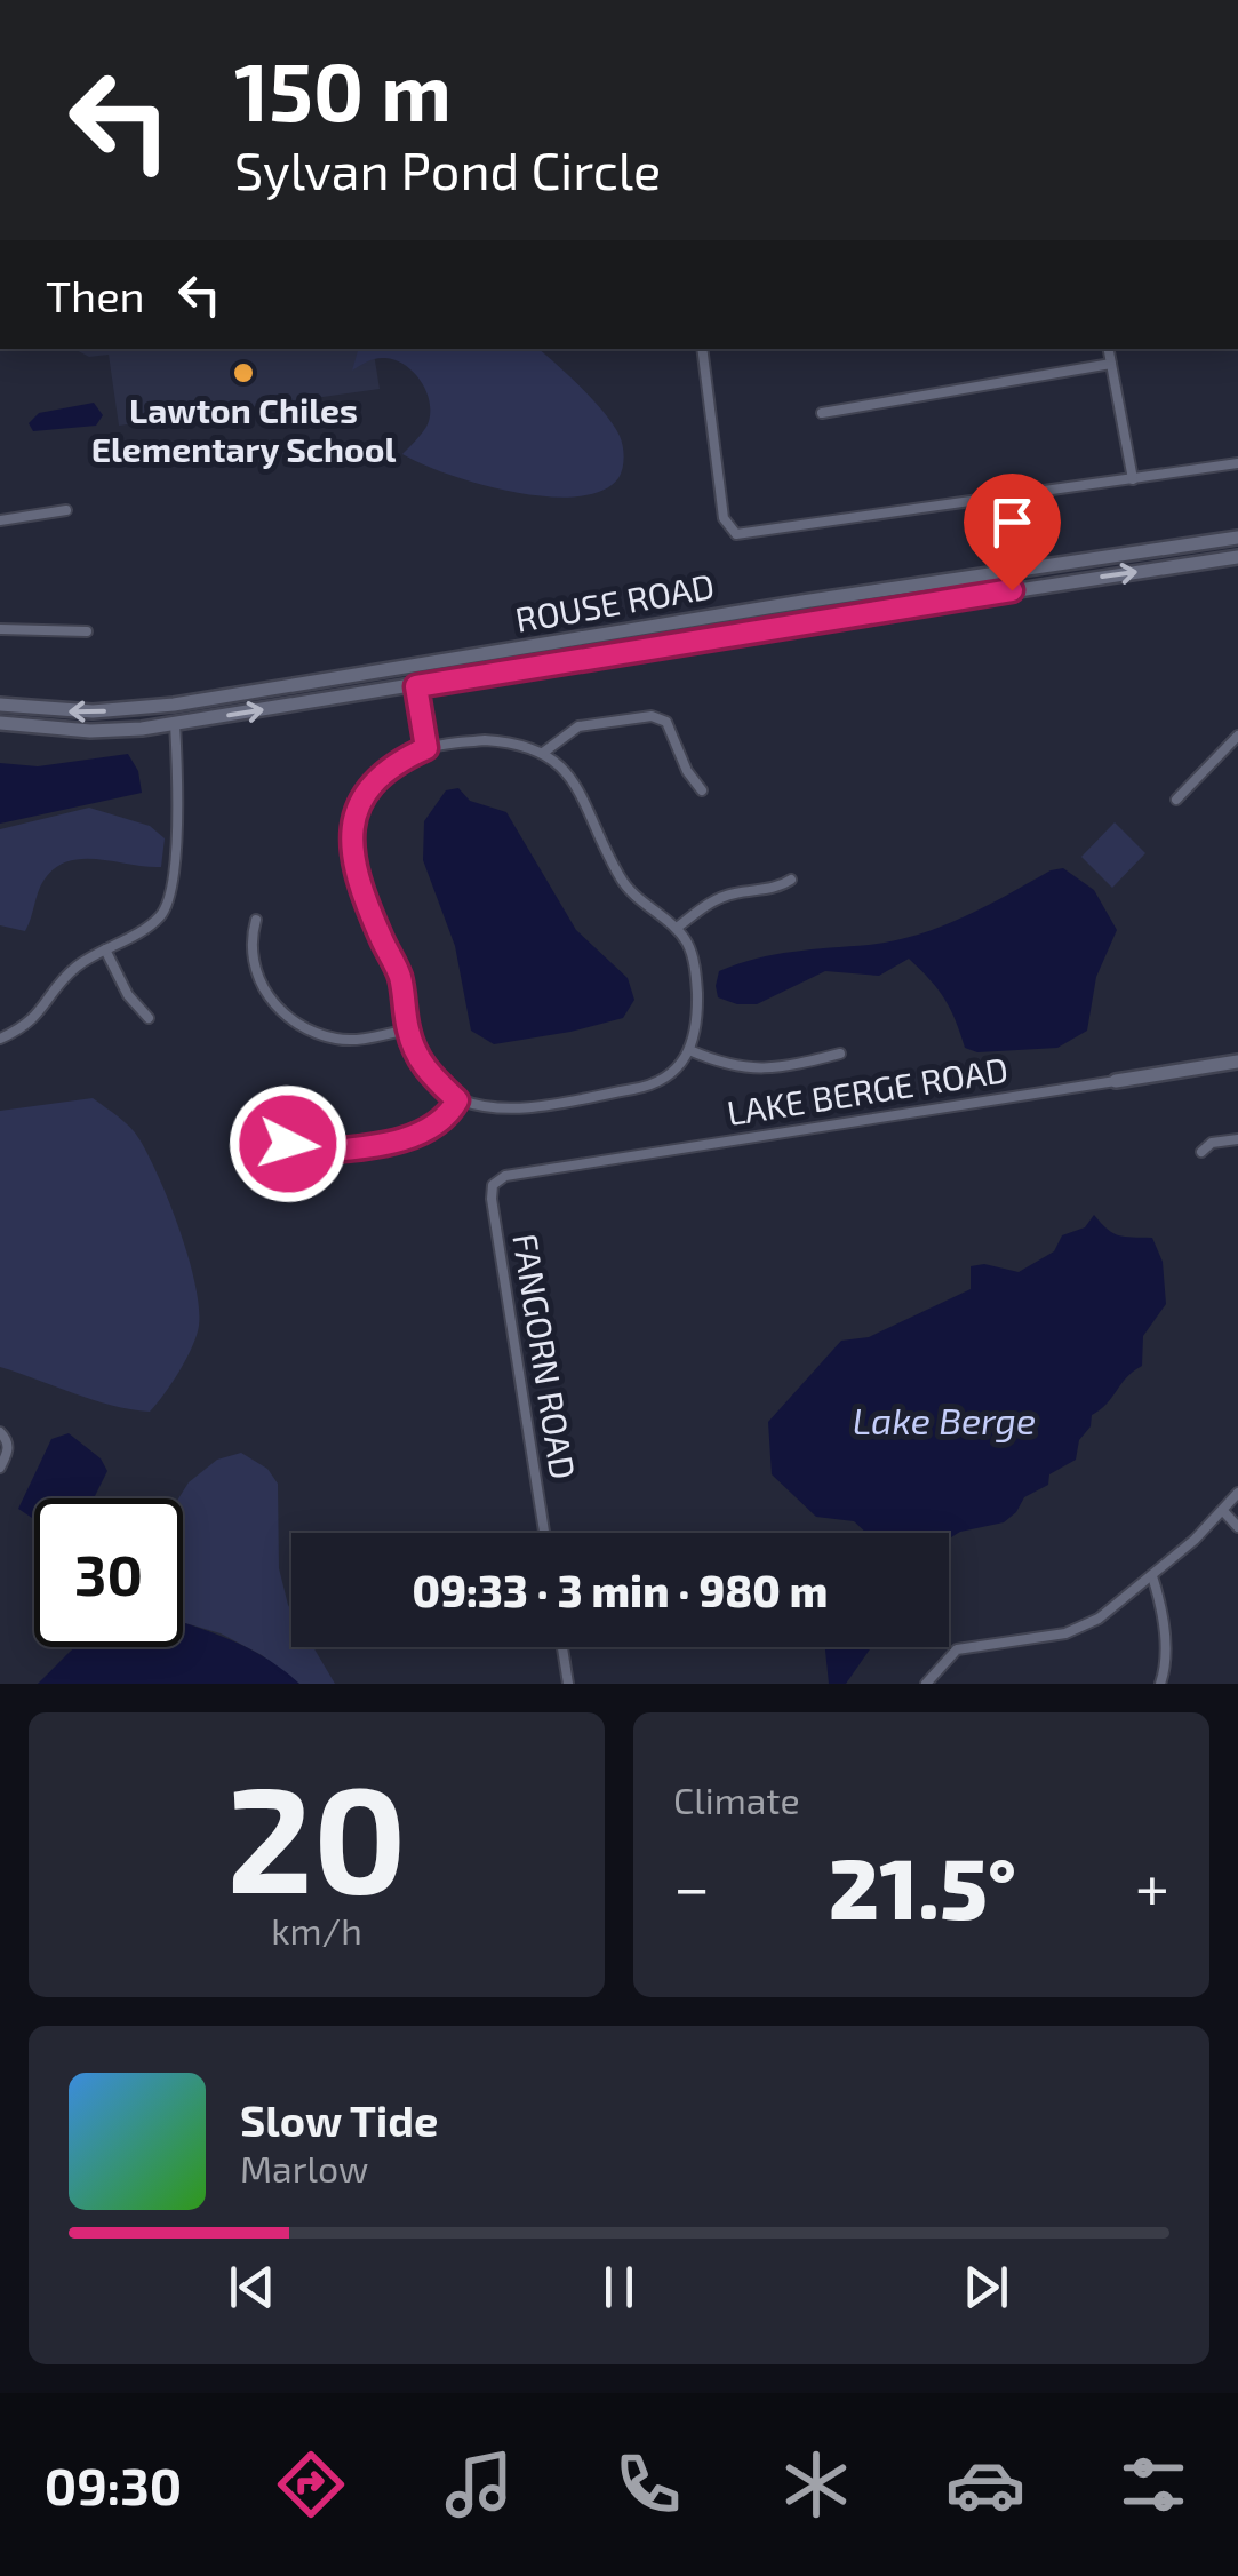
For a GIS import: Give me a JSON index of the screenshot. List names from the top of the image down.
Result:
{
  "streets": {
    "street": ["ROUSE ROAD", "LAKE BERGE ROAD", "FANGORN ROAD"]
  },
  "crossings": [
    ["LAKE BERGE ROAD", "FANGORN ROAD"]
  ],
  "water": ["Lake Berge"],
  "places": ["Lawton Chiles Elementary School"],
  "page": {
    "turn": ["150 m", "Sylvan Pond Circle"],
    "then": "Then",
    "limit": "30",
    "trip": "09:33 · 3 min · 980 m",
    "tile": [
      ["20", "km/h"],
      "Climate"
    ],
    "heat": ["−", "21.5°", "+"],
    "song": ["Slow Tide", "Marlow"],
    "tabs": "09:30"
  }
}
